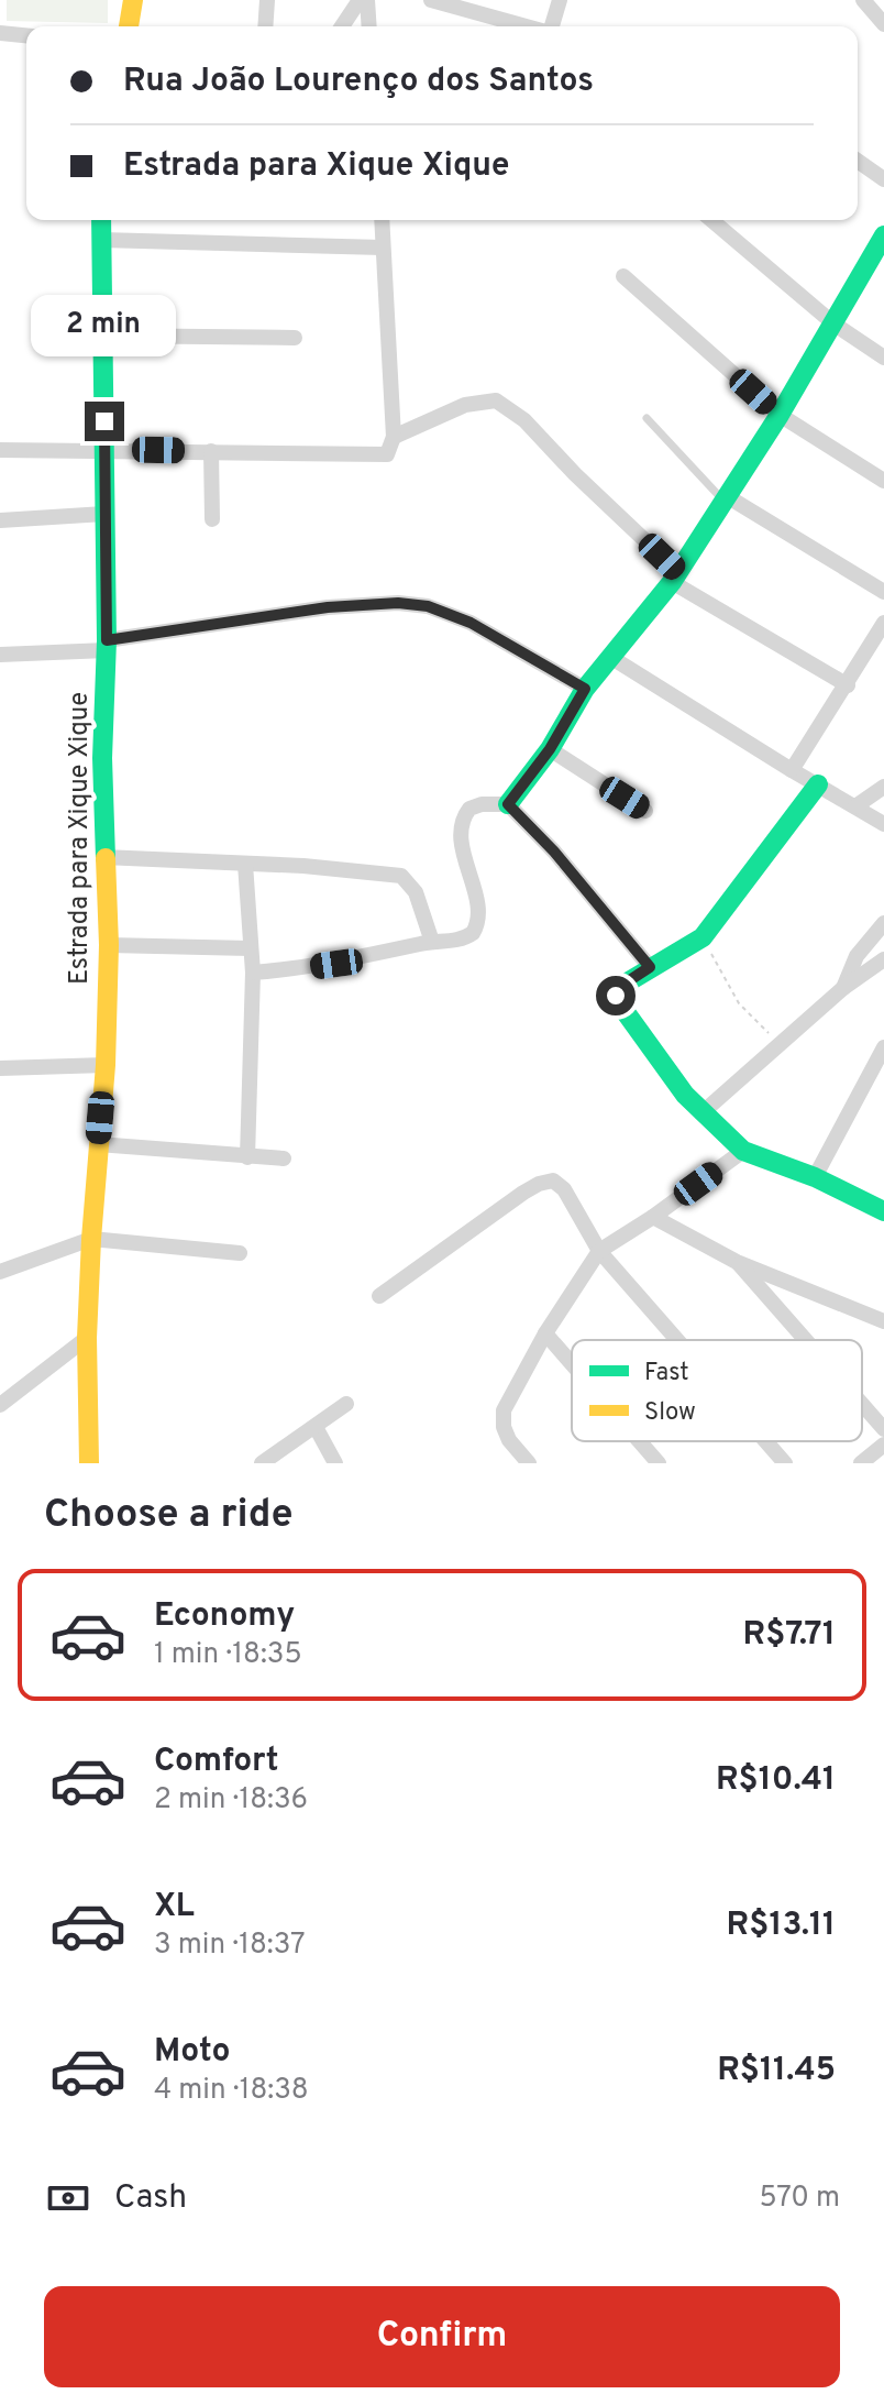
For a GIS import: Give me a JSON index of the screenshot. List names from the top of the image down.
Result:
{
  "streets": {
    "street": ["Estrada para Xique Xique"]
  },
  "legend": ["Fast", "Slow"],
  "page": {
    "banner": ["Rua João Lourenço dos Santos", "Estrada para Xique Xique"],
    "bubble": "2 min",
    "heading": "Choose a ride",
    "list": [
      {
        "name": "Economy",
        "note": "1 min · 18:35",
        "value": "R$7.71"
      },
      {
        "name": "Comfort",
        "note": "2 min · 18:36",
        "value": "R$10.41"
      },
      {
        "name": "XL",
        "note": "3 min · 18:37",
        "value": "R$13.11"
      },
      {
        "name": "Moto",
        "note": "4 min · 18:38",
        "value": "R$11.45"
      }
    ],
    "pay": ["Cash", "570 m"],
    "buttons": "Confirm"
  }
}
